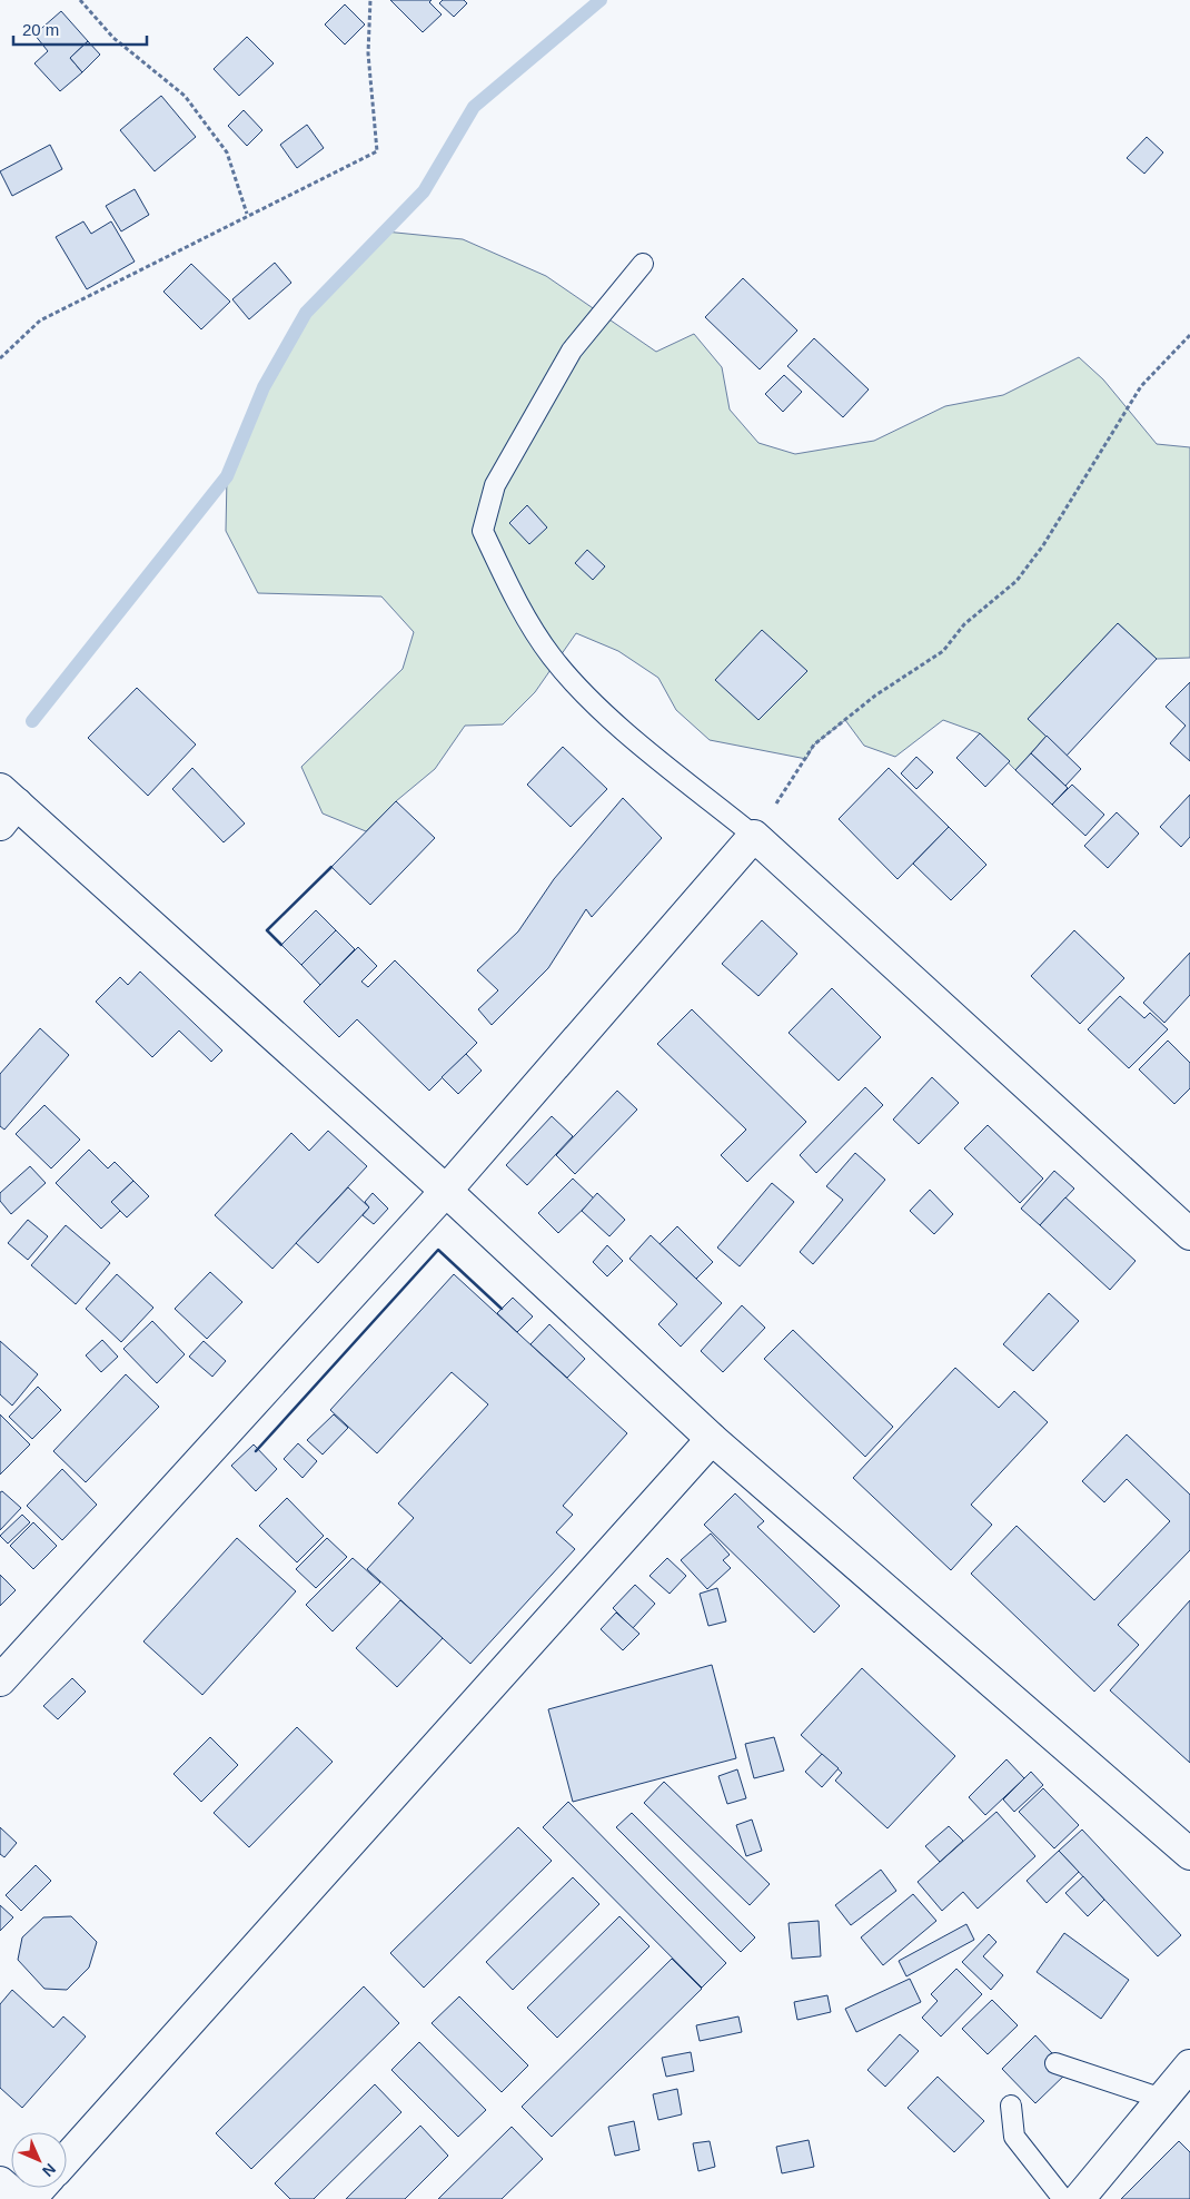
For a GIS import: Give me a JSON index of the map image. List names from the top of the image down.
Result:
{
  "scale_bar": "20 m",
  "north": "bottom right"
}
